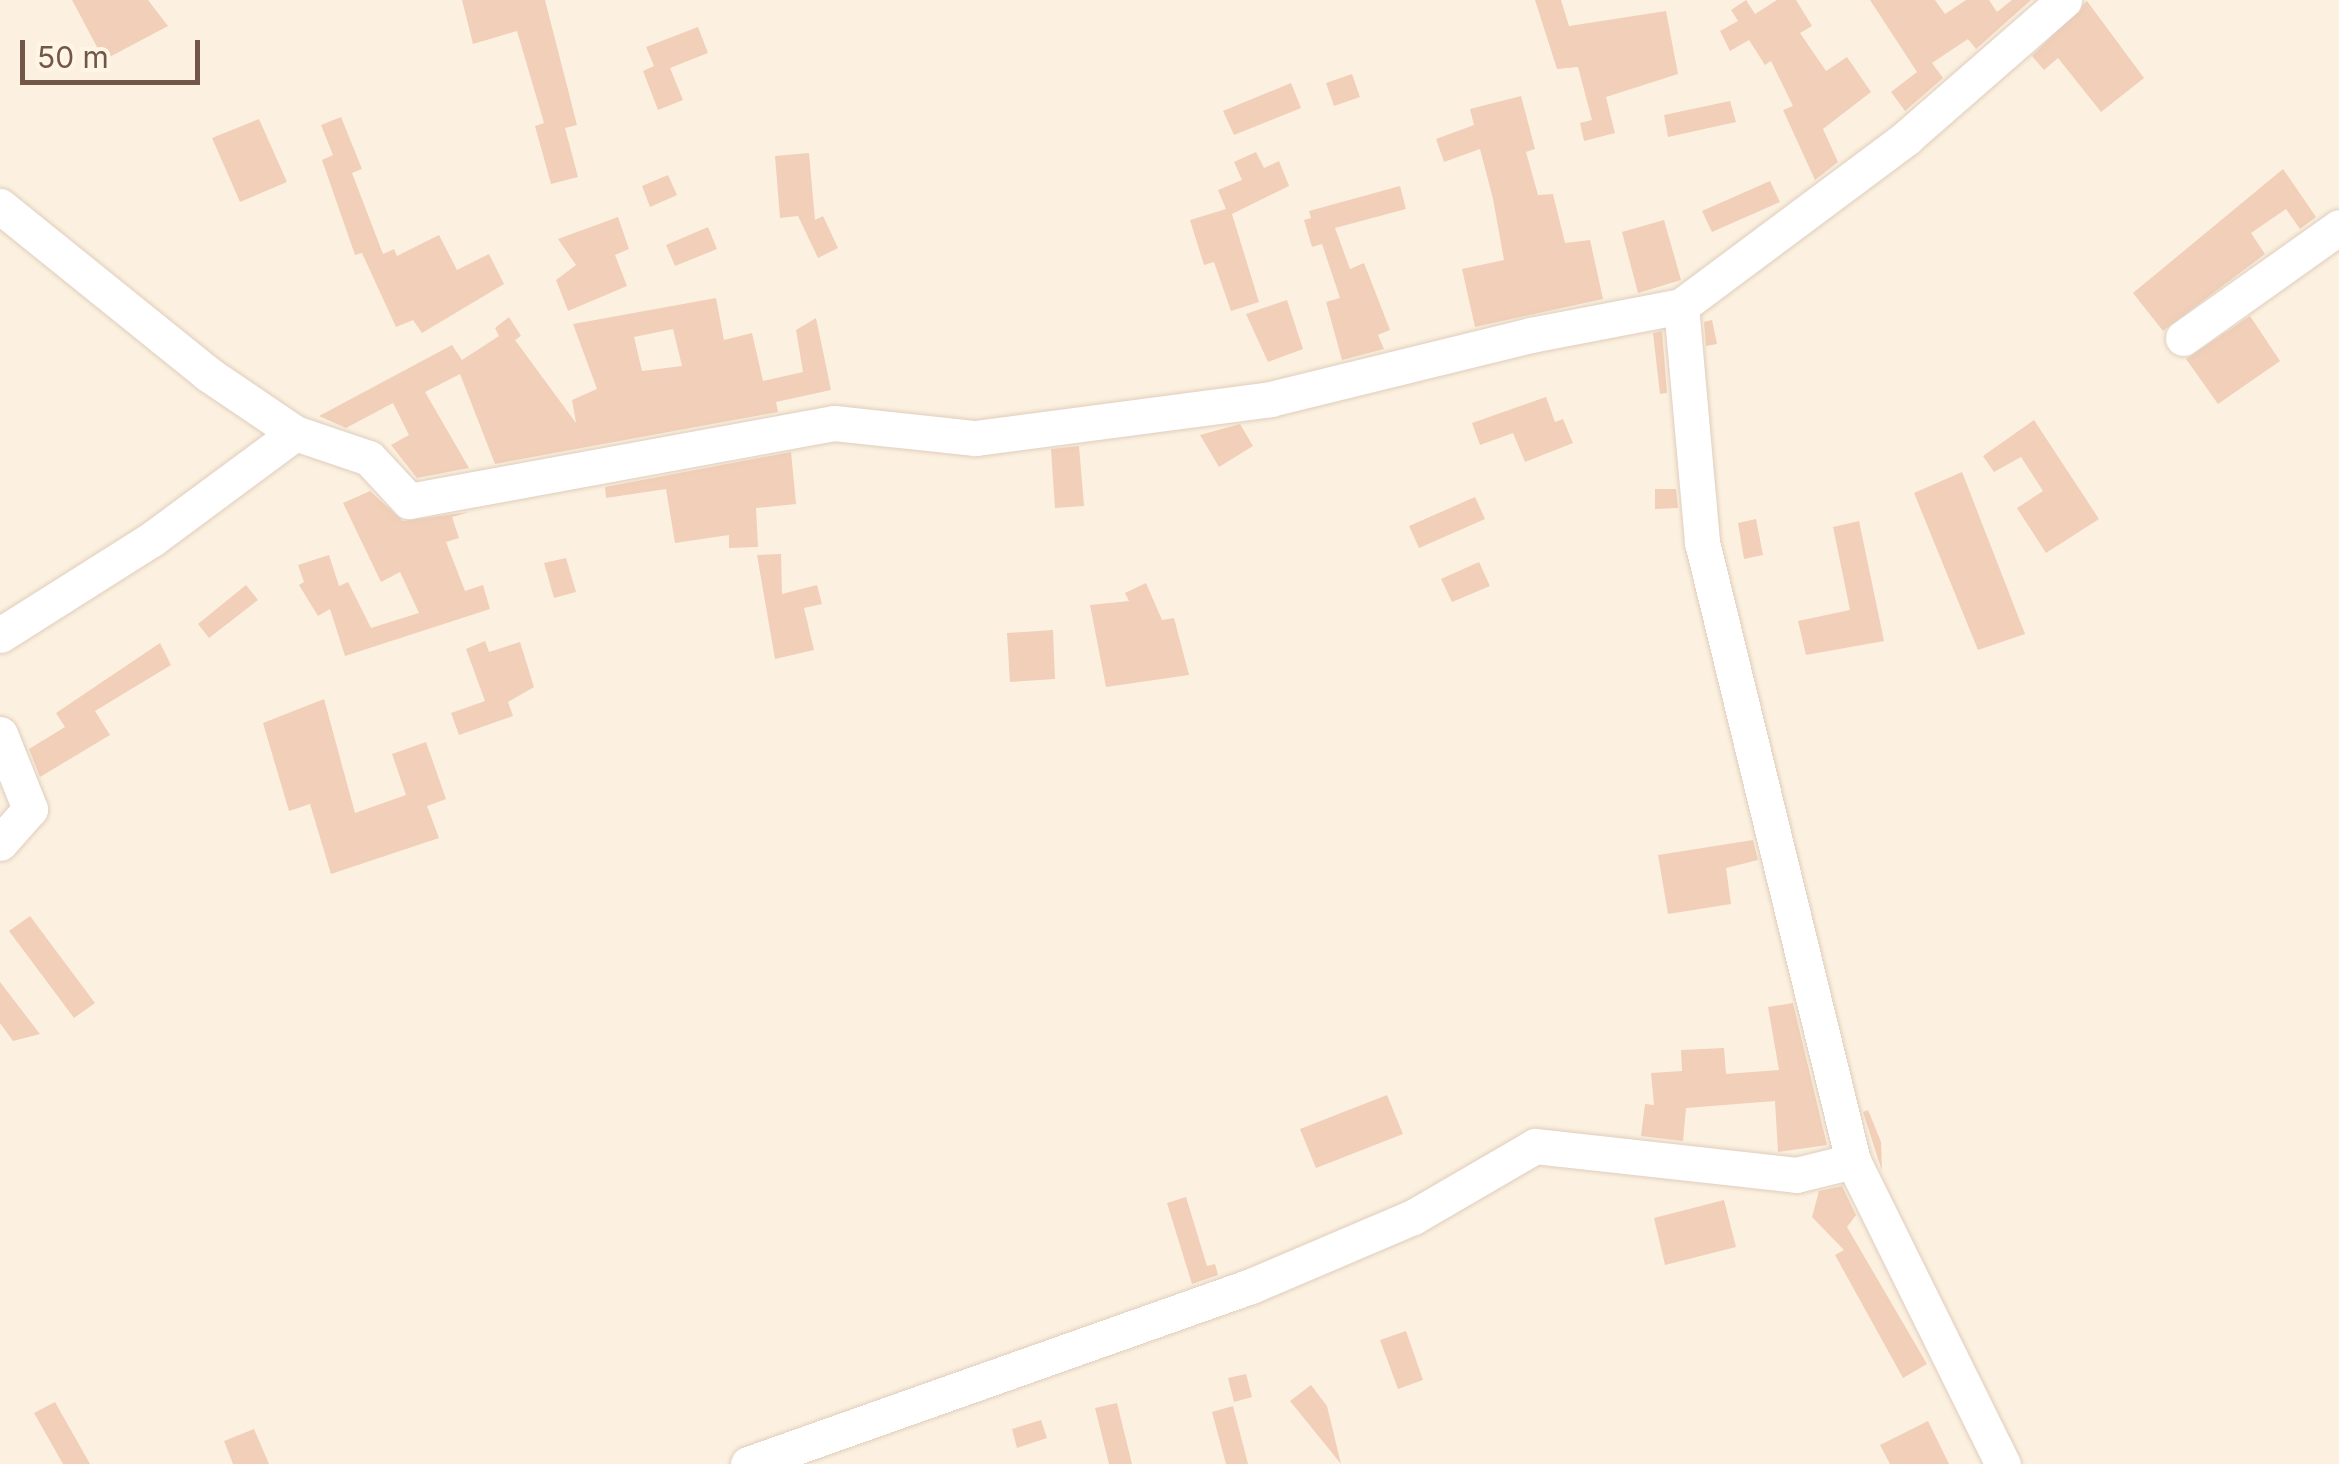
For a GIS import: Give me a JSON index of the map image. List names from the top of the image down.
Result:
{
  "scale_bar": "50 m"
}
